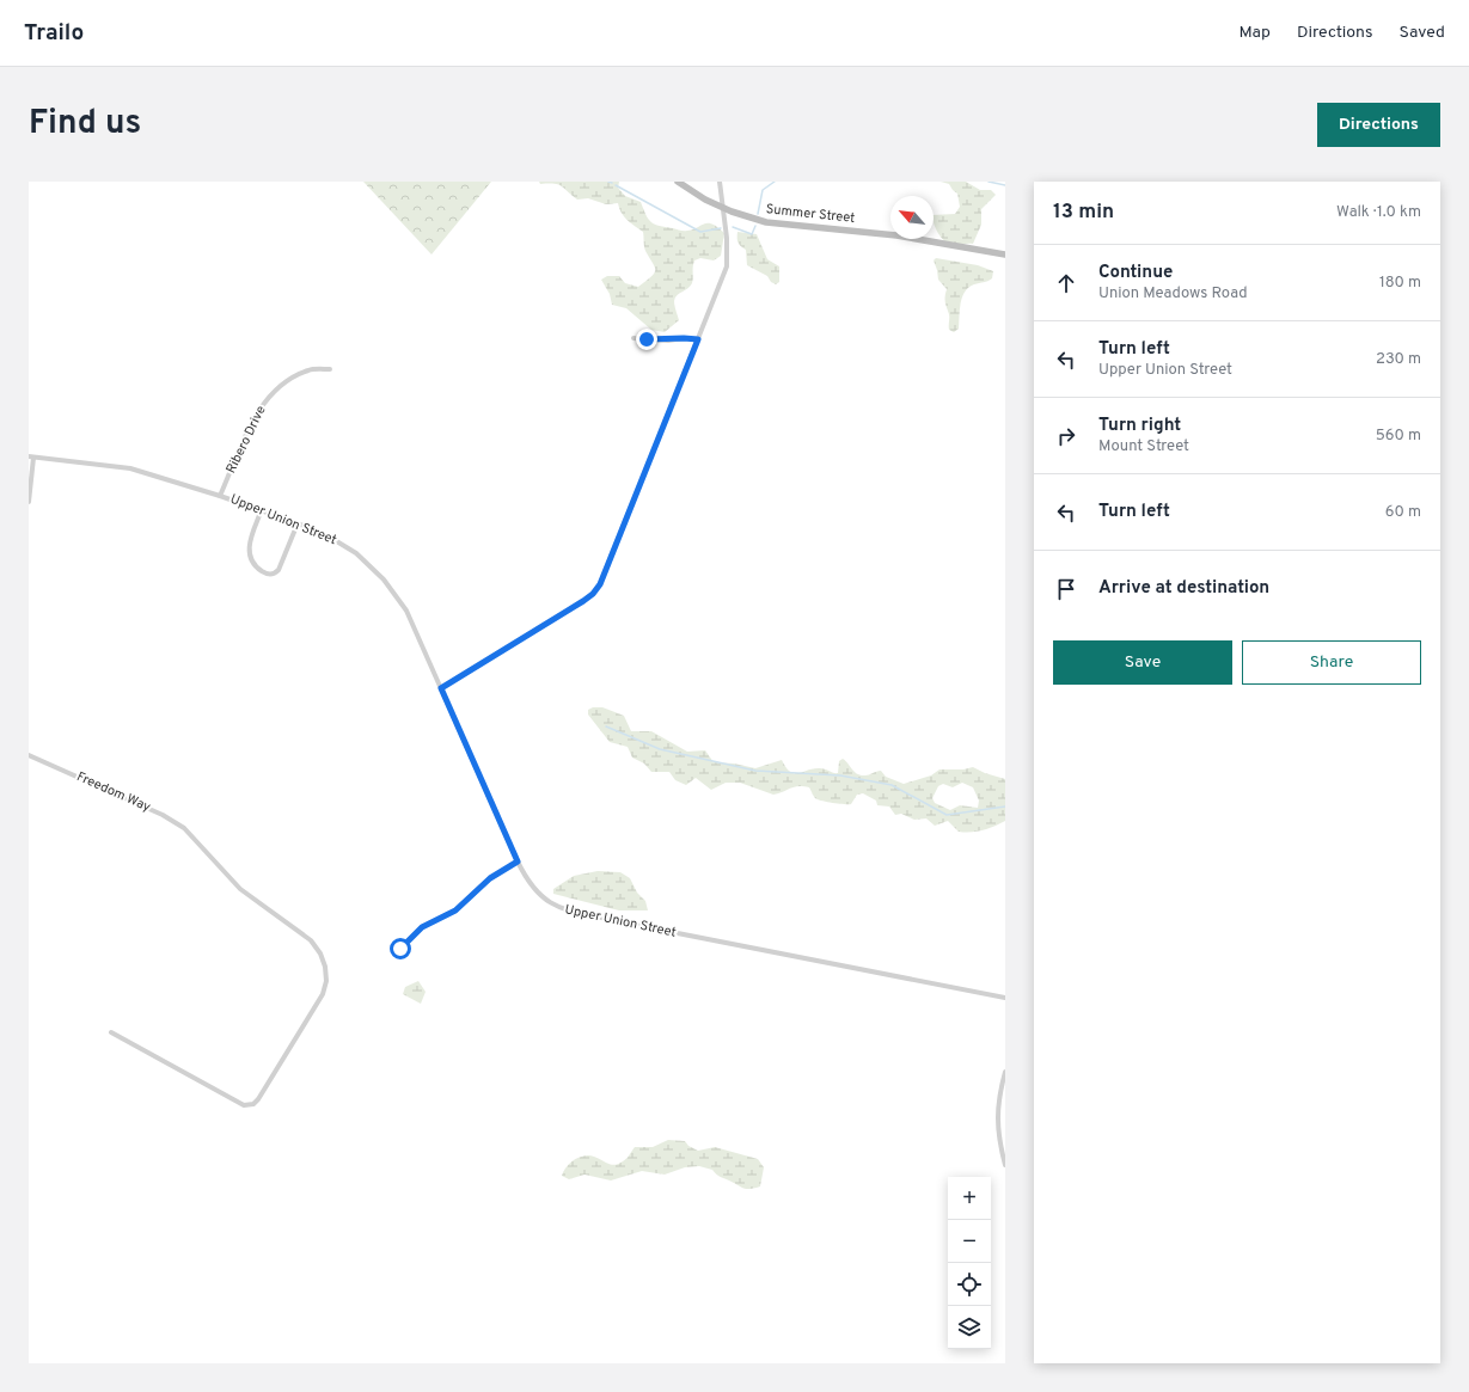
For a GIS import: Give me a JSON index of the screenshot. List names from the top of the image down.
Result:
{
  "streets": {
    "main road": ["Summer Street"],
    "street": ["Ribero Drive", "Upper Union Street", "Freedom Way"]
  },
  "crossings": [
    ["Ribero Drive", "Upper Union Street"]
  ],
  "north": "top left",
  "page": {
    "header": "Trailo",
    "nav": ["Map", "Directions", "Saved"],
    "title": "Find us",
    "buttons": [
      "Directions",
      ["Save", "Share"]
    ],
    "heading": ["13 min", "Walk · 1.0 km"],
    "list": [
      ["Continue", "Union Meadows Road", "180 m"],
      ["Turn left", "Upper Union Street", "230 m"],
      ["Turn right", "Mount Street", "560 m"],
      ["Turn left", "60 m"],
      "Arrive at destination"
    ],
    "map_buttons": ["+", "−"]
  }
}
